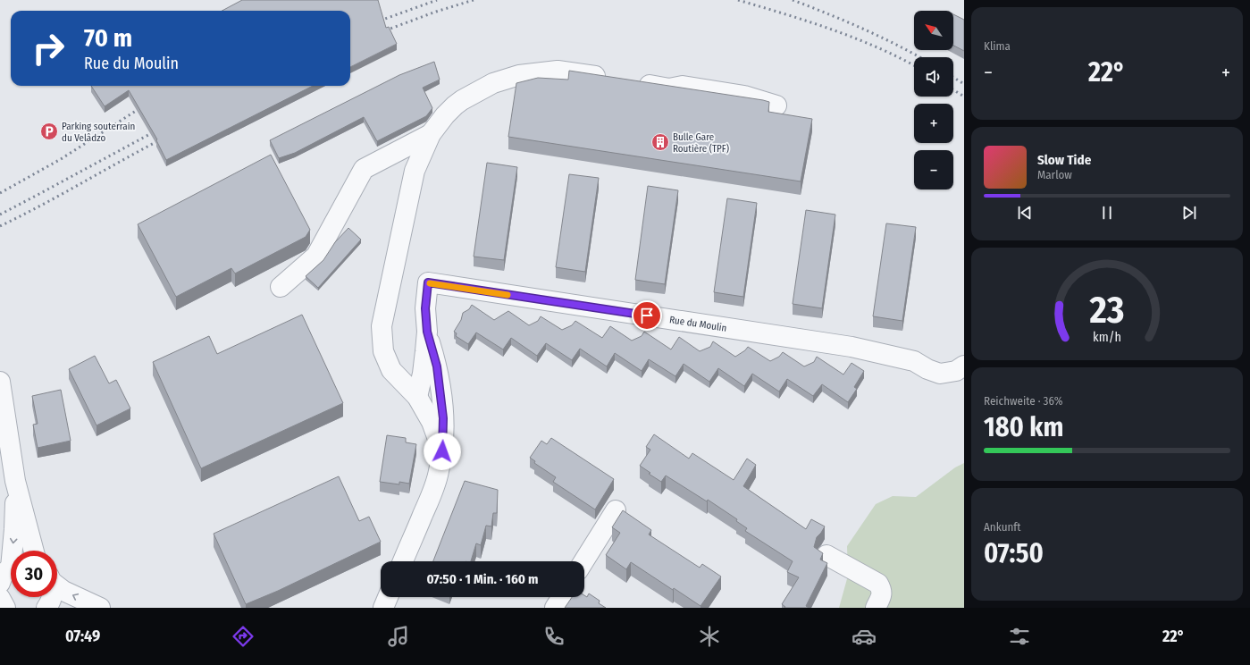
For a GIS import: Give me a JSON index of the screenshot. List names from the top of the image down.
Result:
{
  "streets": {
    "street": ["Rue du Moulin"]
  },
  "places": {
    "parking": ["Parking souterrain du Velâdzo"],
    "building": ["Bulle Gare Routière (TPF)"]
  },
  "north": "top left",
  "page": {
    "tile": [
      "Klima",
      ["Reichweite · 36%", "180 km"],
      ["Ankunft", "07:50"]
    ],
    "map_buttons": ["+", "−"],
    "turn": ["70 m", "Rue du Moulin"],
    "heat": ["−", "22°", "+"],
    "song": ["Slow Tide", "Marlow"],
    "limit": "30",
    "trip": "07:50 · 1 Min. · 160 m",
    "tabs": ["07:49", "22°"],
    "gauge": ["23", "km/h"]
  }
}
